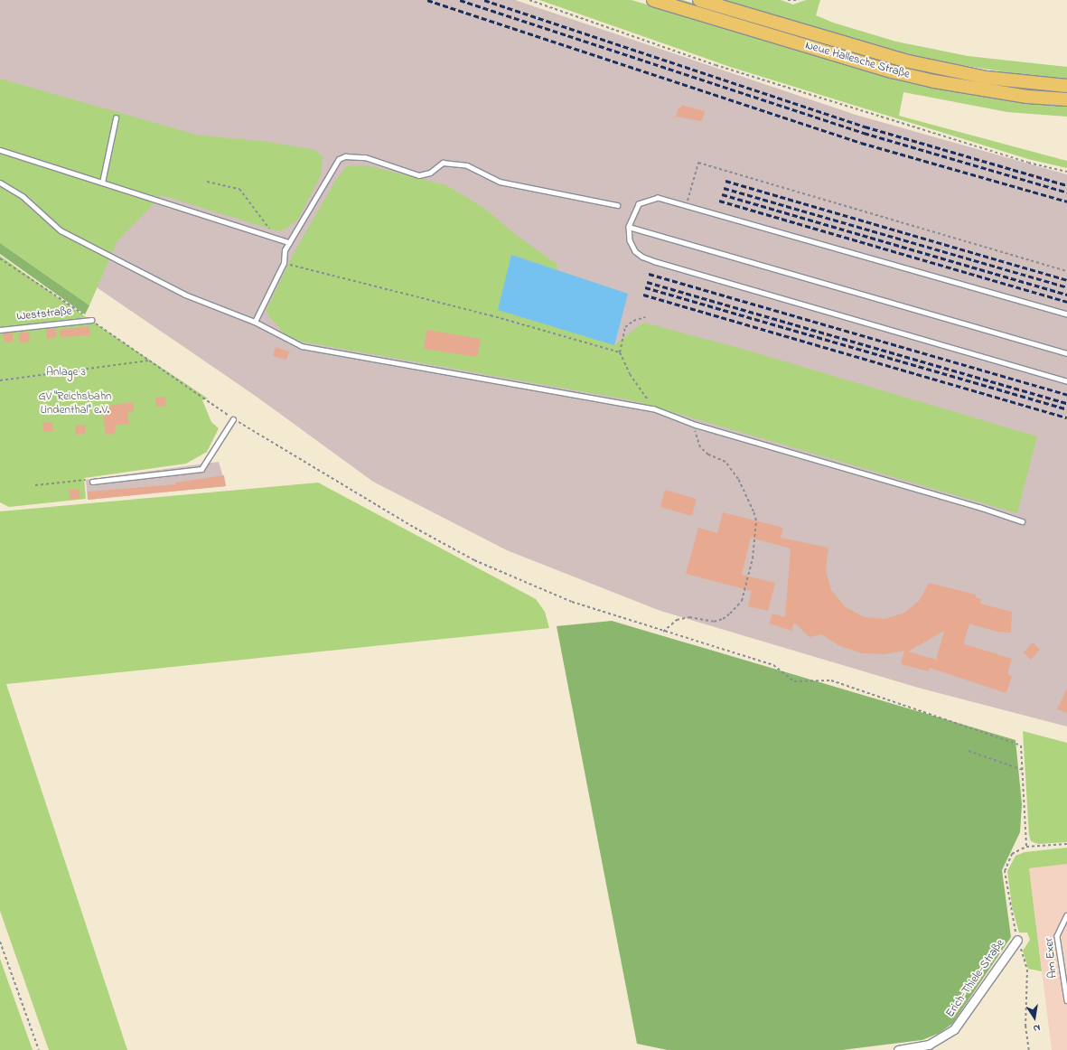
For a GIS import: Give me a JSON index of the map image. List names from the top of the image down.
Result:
{
  "streets": {
    "main road": ["Neue Hallesche Straße"],
    "street": ["Erich-Thiele-Straße"],
    "lane": ["Weststraße", "Am Exer"]
  },
  "parks": ["Anlage 3", "GV \"Reichsbahn Lindenthal\" e.V."],
  "north": "bottom"
}
